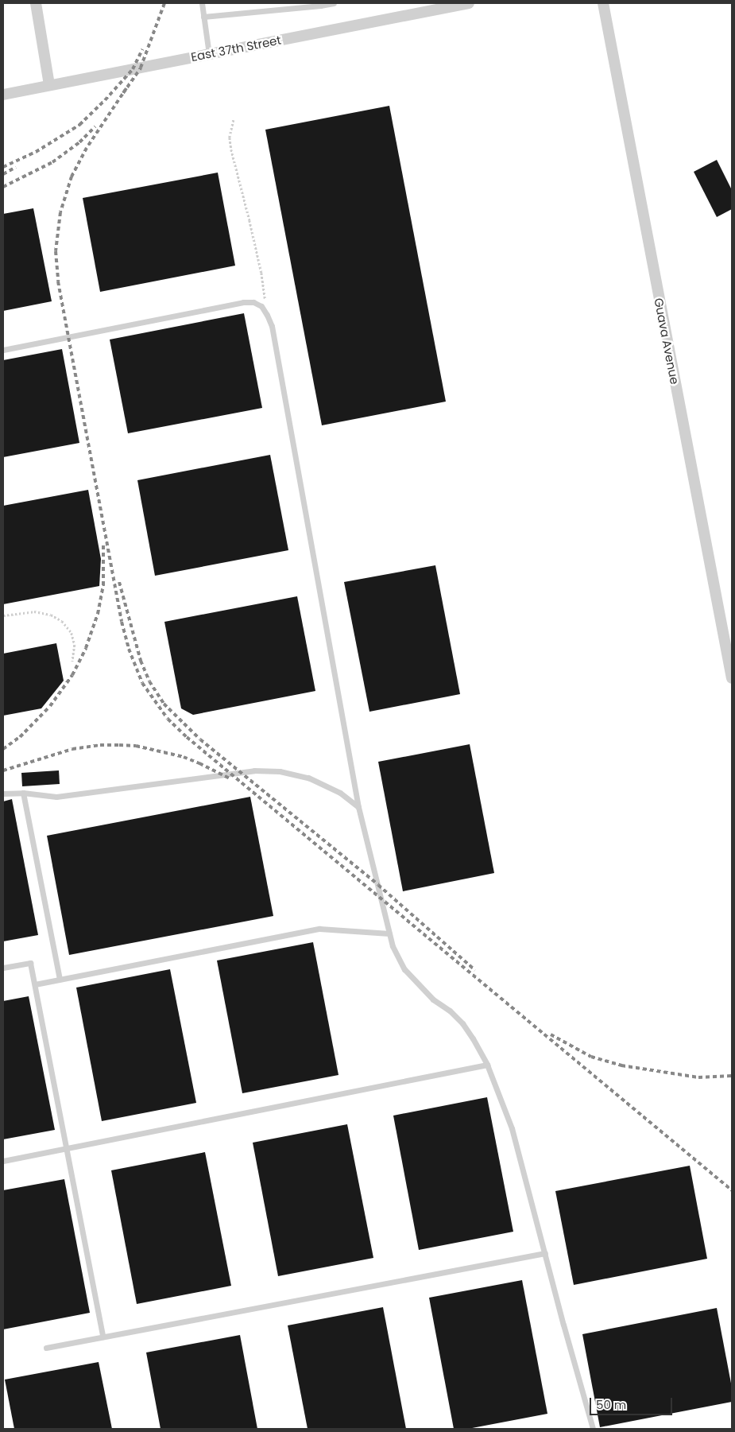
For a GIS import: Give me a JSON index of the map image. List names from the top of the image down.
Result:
{
  "streets": {
    "street": ["East 37th Street", "Guava Avenue"]
  },
  "scale_bar": "50 m"
}
